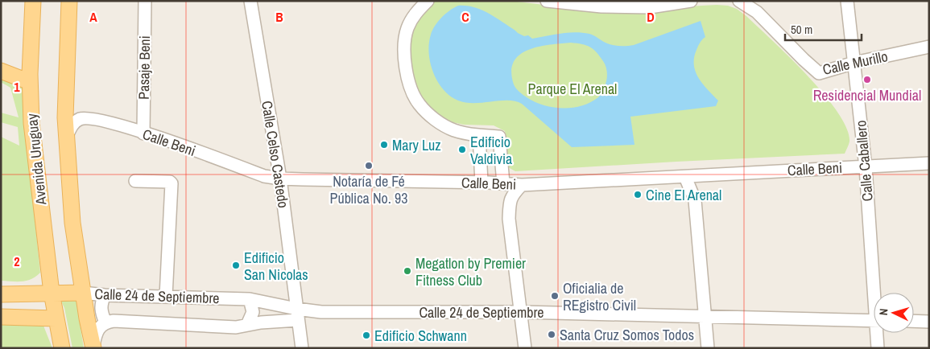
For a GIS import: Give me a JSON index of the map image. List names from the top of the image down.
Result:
{
  "streets": {
    "main road": ["Avenida Uruguay"],
    "street": [
      "Calle Murillo",
      "Pasaje Beni",
      "Calle Beni",
      "Calle Celso Castedo",
      "Calle Caballero",
      "Calle 24 de Septiembre"
    ]
  },
  "crossings": [
    ["Calle Murillo", "Calle Caballero"],
    ["Pasaje Beni", "Calle Beni"],
    ["Calle Beni", "Calle Celso Castedo"],
    ["Calle Beni", "Calle Caballero"],
    ["Calle Celso Castedo", "Calle 24 de Septiembre"]
  ],
  "parks": ["Parque El Arenal"],
  "places": [
    "Residencial Mundial",
    "Mary Luz",
    "Edificio Valdivia",
    "Notaría de Fé Pública No. 93",
    "Cine El Arenal",
    "Edificio San Nicolas",
    "Megatlon by Premier Fitness Club",
    "Oficialia de REgistro Civil",
    "Santa Cruz Somos Todos",
    "Edificio Schwann"
  ],
  "scale_bar": "50 m",
  "north": "left",
  "grid": {
    "columns": [
      "A",
      "B",
      "C",
      "D"
    ],
    "rows": ["1", "2"]
  }
}
